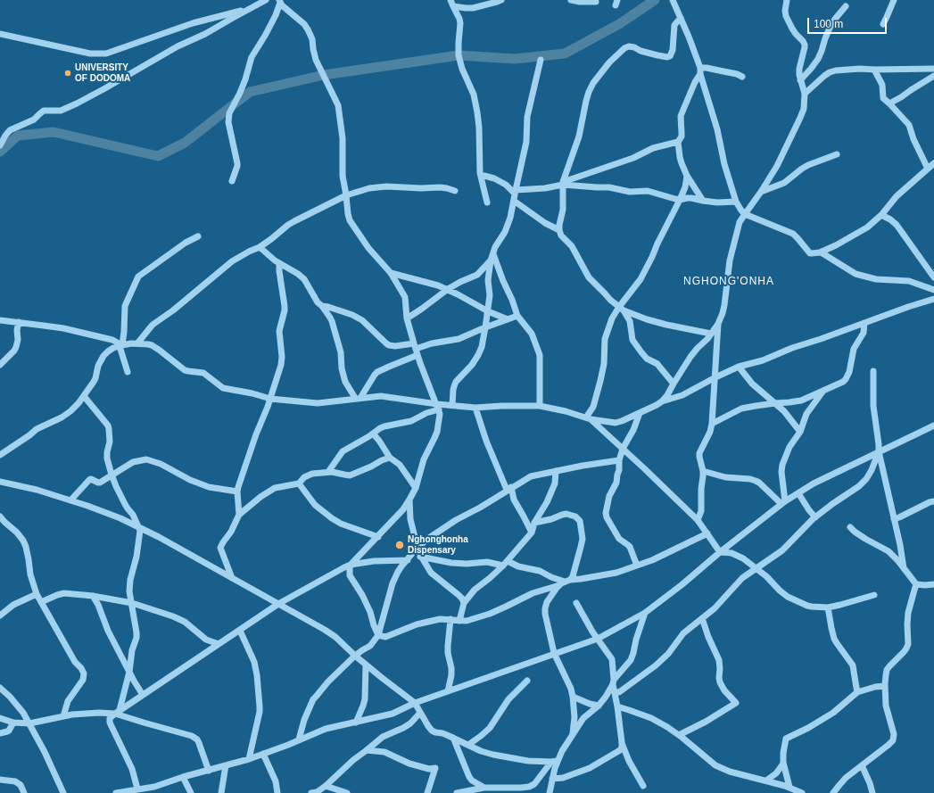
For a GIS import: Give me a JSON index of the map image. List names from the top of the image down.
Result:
{
  "districts": ["NGHONG'ONHA"],
  "places": ["UNIVERSITY OF DODOMA", "Nghonghonha Dispensary"],
  "scale_bar": "100 m"
}
